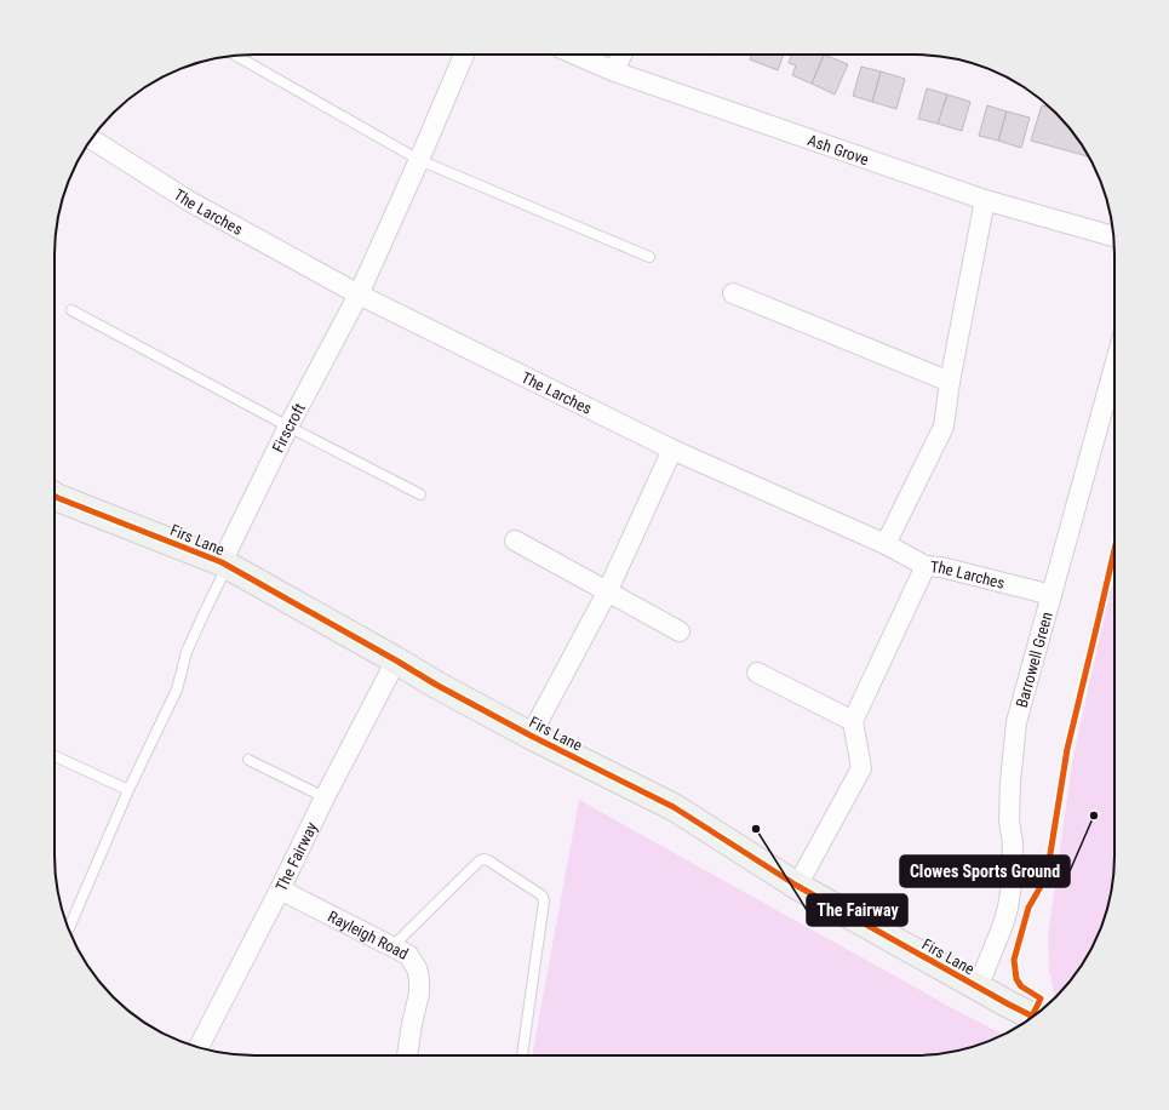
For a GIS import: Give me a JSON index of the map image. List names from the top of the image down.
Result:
{
  "streets": {
    "street": [
      "Ash Grove",
      "The Larches",
      "Firscroft",
      "Firs Lane",
      "Barrowell Green",
      "The Fairway",
      "Rayleigh Road"
    ]
  },
  "crossings": [
    ["The Larches", "Firscroft"],
    ["The Larches", "Barrowell Green"],
    ["Firscroft", "Firs Lane"],
    ["Firs Lane", "Barrowell Green"],
    ["Firs Lane", "The Fairway"],
    ["The Fairway", "Rayleigh Road"]
  ],
  "places": ["Clowes Sports Ground", "The Fairway"]
}
